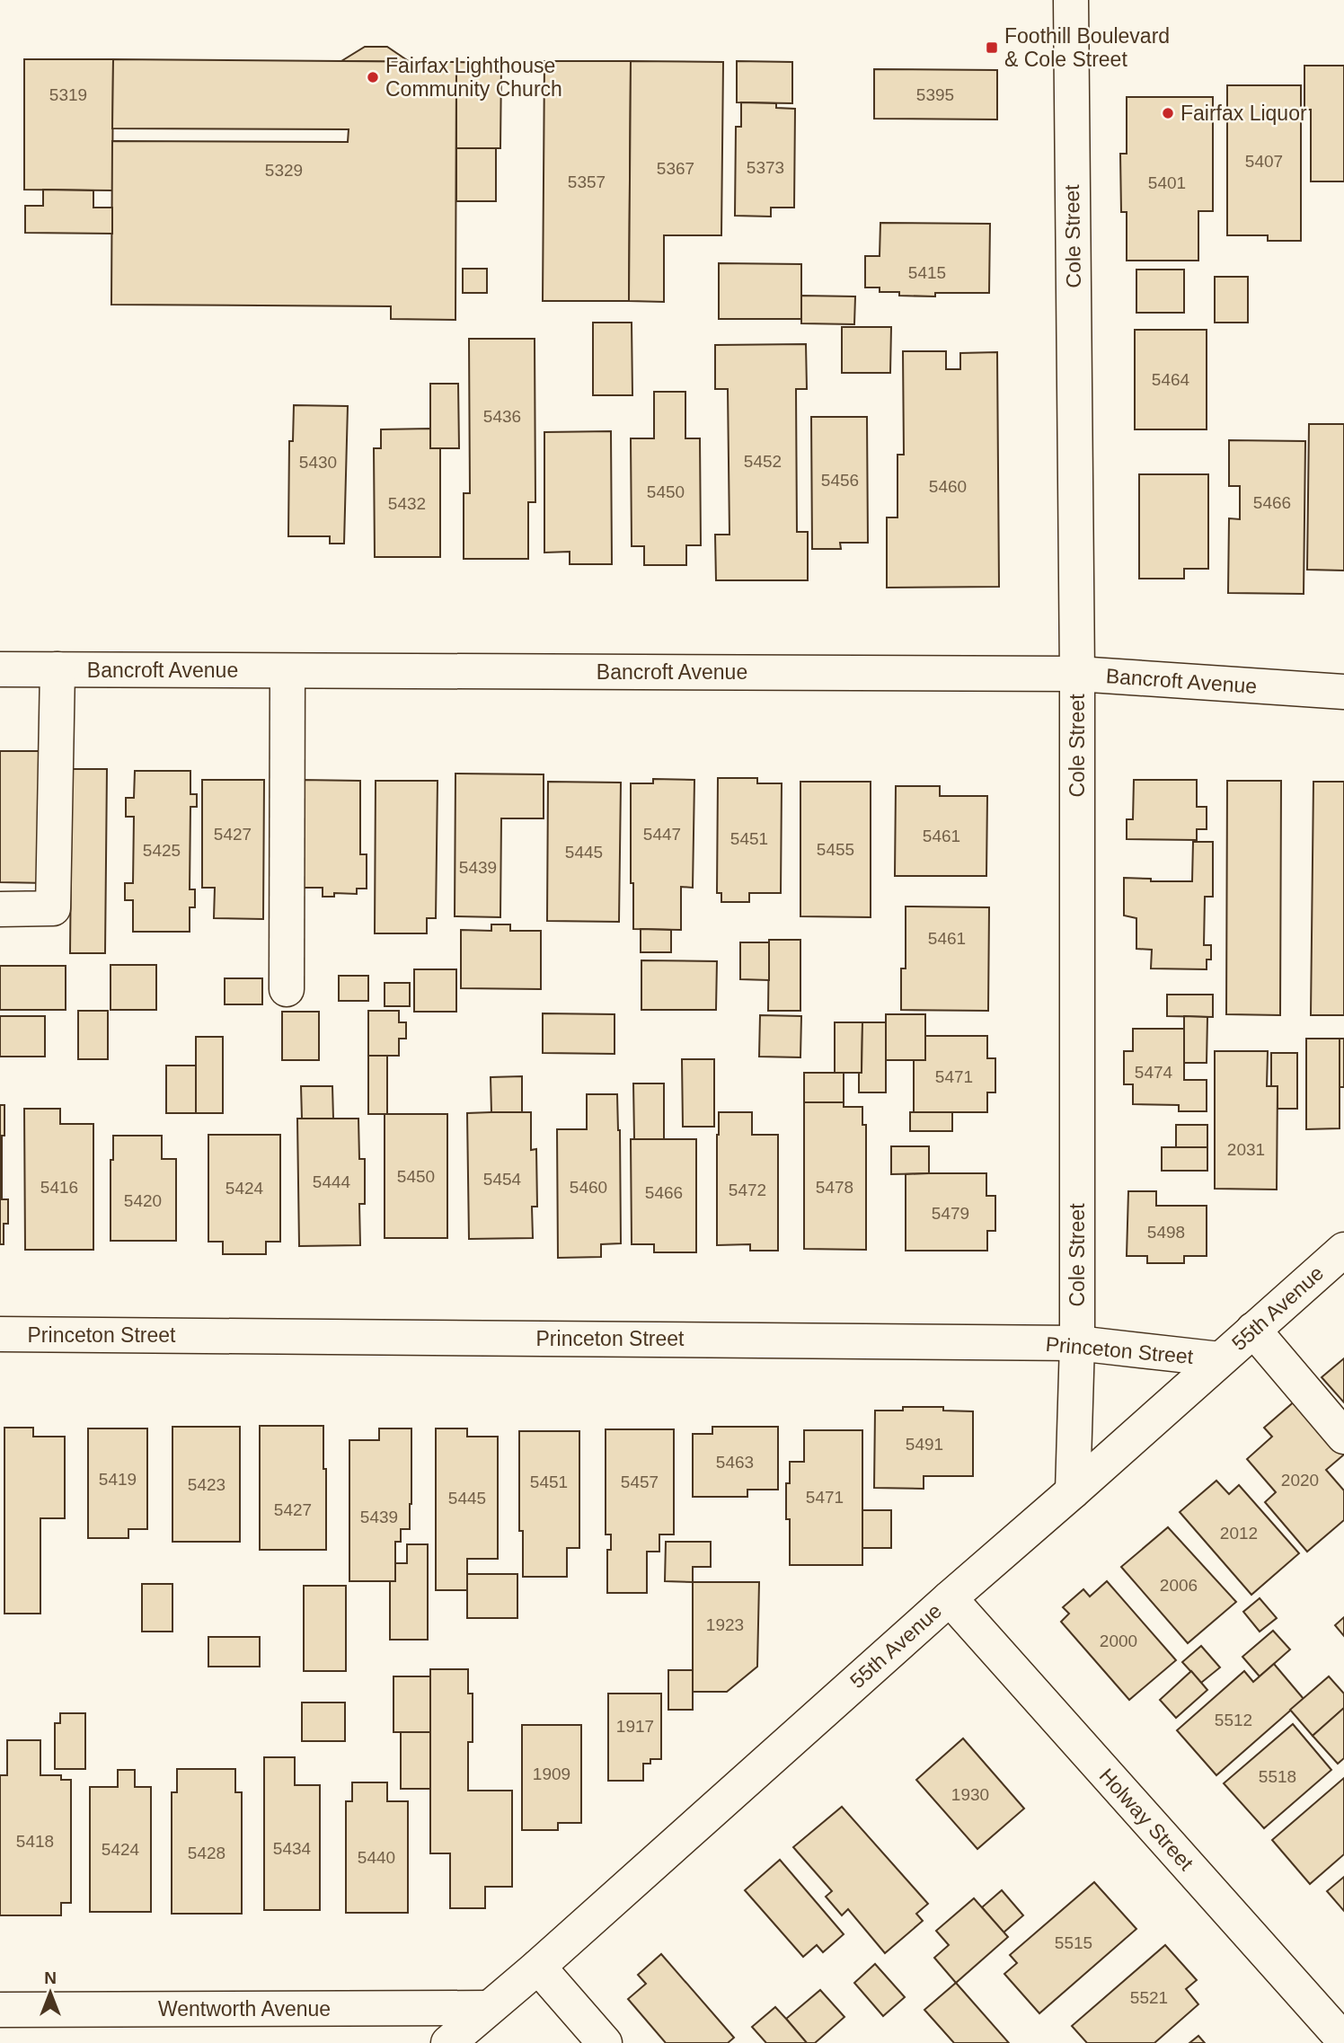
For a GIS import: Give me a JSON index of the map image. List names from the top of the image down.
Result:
{
  "streets": {
    "street": [
      "Cole Street",
      "Bancroft Avenue",
      "55th Avenue",
      "Princeton Street",
      "Holway Street",
      "Wentworth Avenue"
    ]
  },
  "crossings": [
    ["Cole Street", "Bancroft Avenue"],
    ["Cole Street", "55th Avenue"],
    ["Cole Street", "Princeton Street"],
    ["55th Avenue", "Princeton Street"],
    ["55th Avenue", "Holway Street"],
    ["55th Avenue", "Wentworth Avenue"]
  ],
  "places": {
    "transit": ["Foothill Boulevard & Cole Street"],
    "other": ["Fairfax Lighthouse Community Church", "Fairfax Liquor"]
  },
  "house_numbers": [
    "5319",
    "5395",
    "5407",
    "5373",
    "5367",
    "5329",
    "5357",
    "5401",
    "5415",
    "5464",
    "5436",
    "5452",
    "5430",
    "5456",
    "5460",
    "5450",
    "5466",
    "5432",
    "5427",
    "5447",
    "5461",
    "5451",
    "5455",
    "5425",
    "5445",
    "5439",
    "5461",
    "5474",
    "5471",
    "2031",
    "5450",
    "5454",
    "5444",
    "5416",
    "5460",
    "5478",
    "5424",
    "5472",
    "5466",
    "5420",
    "5479",
    "5498",
    "5491",
    "5463",
    "5419",
    "2020",
    "5451",
    "5457",
    "5423",
    "5471",
    "5445",
    "5427",
    "5439",
    "2012",
    "2006",
    "1923",
    "2000",
    "5512",
    "1917",
    "1909",
    "5518",
    "1930",
    "5418",
    "5434",
    "5424",
    "5428",
    "5440",
    "5515",
    "5521"
  ],
  "north": "top"
}
